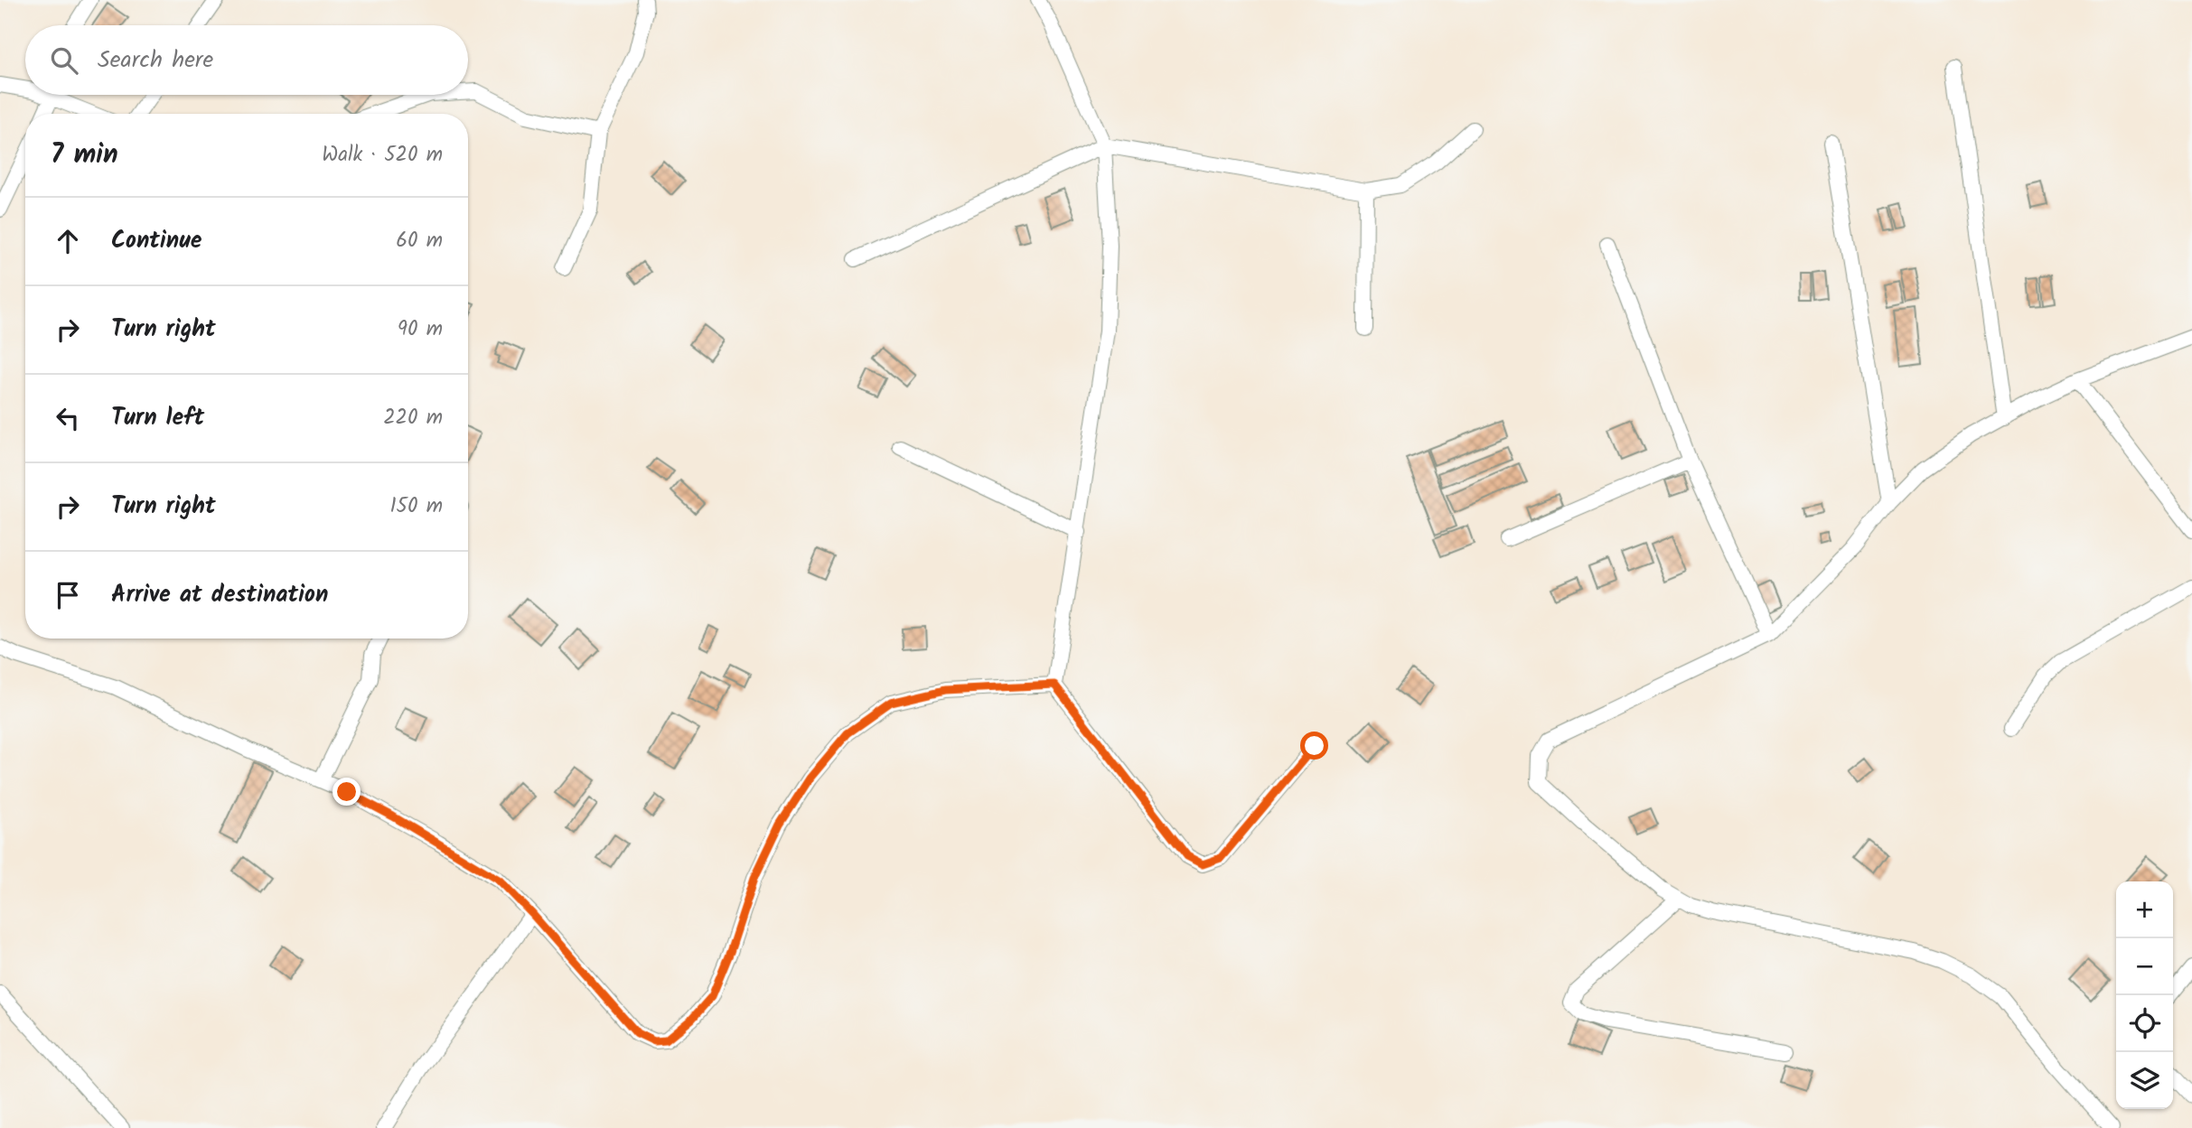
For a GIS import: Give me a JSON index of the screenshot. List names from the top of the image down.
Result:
{
  "page": {
    "search": "Search here",
    "heading": ["7 min", "Walk · 520 m"],
    "list": [
      ["Continue", "60 m"],
      ["Turn right", "90 m"],
      ["Turn left", "220 m"],
      ["Turn right", "150 m"],
      "Arrive at destination"
    ],
    "map_buttons": ["+", "−"]
  }
}
